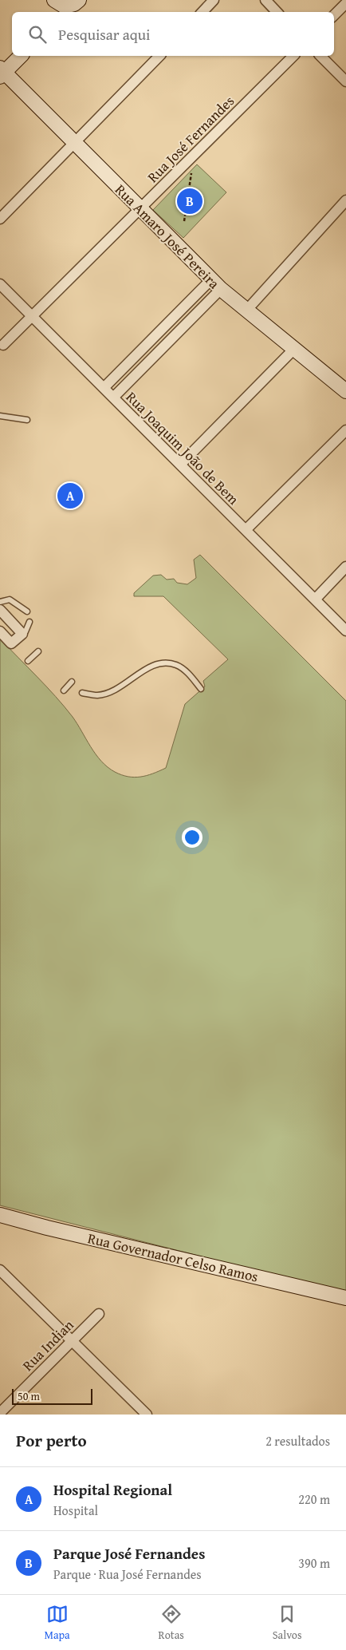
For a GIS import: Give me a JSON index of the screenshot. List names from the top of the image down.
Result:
{
  "streets": {
    "main road": ["Rua Amaro José Pereira", "Rua Governador Celso Ramos"],
    "street": ["Rua José Fernandes", "Rua Joaquim João de Bem", "Rua Indian"]
  },
  "crossings": [
    ["Rua José Fernandes", "Rua Amaro José Pereira"],
    ["Rua José Fernandes", "Rua Joaquim João de Bem"]
  ],
  "scale_bar": "50 m",
  "page": {
    "search": "Pesquisar aqui",
    "pins": ["B", "A"],
    "scale": "50 m",
    "heading": ["Por perto", "2 resultados"],
    "list": [
      {
        "mark": "A",
        "name": "Hospital Regional",
        "note": "Hospital",
        "value": "220 m"
      },
      {
        "mark": "B",
        "name": "Parque José Fernandes",
        "note": "Parque · Rua José Fernandes",
        "value": "390 m"
      }
    ],
    "nav": ["Mapa", "Rotas", "Salvos"]
  }
}
